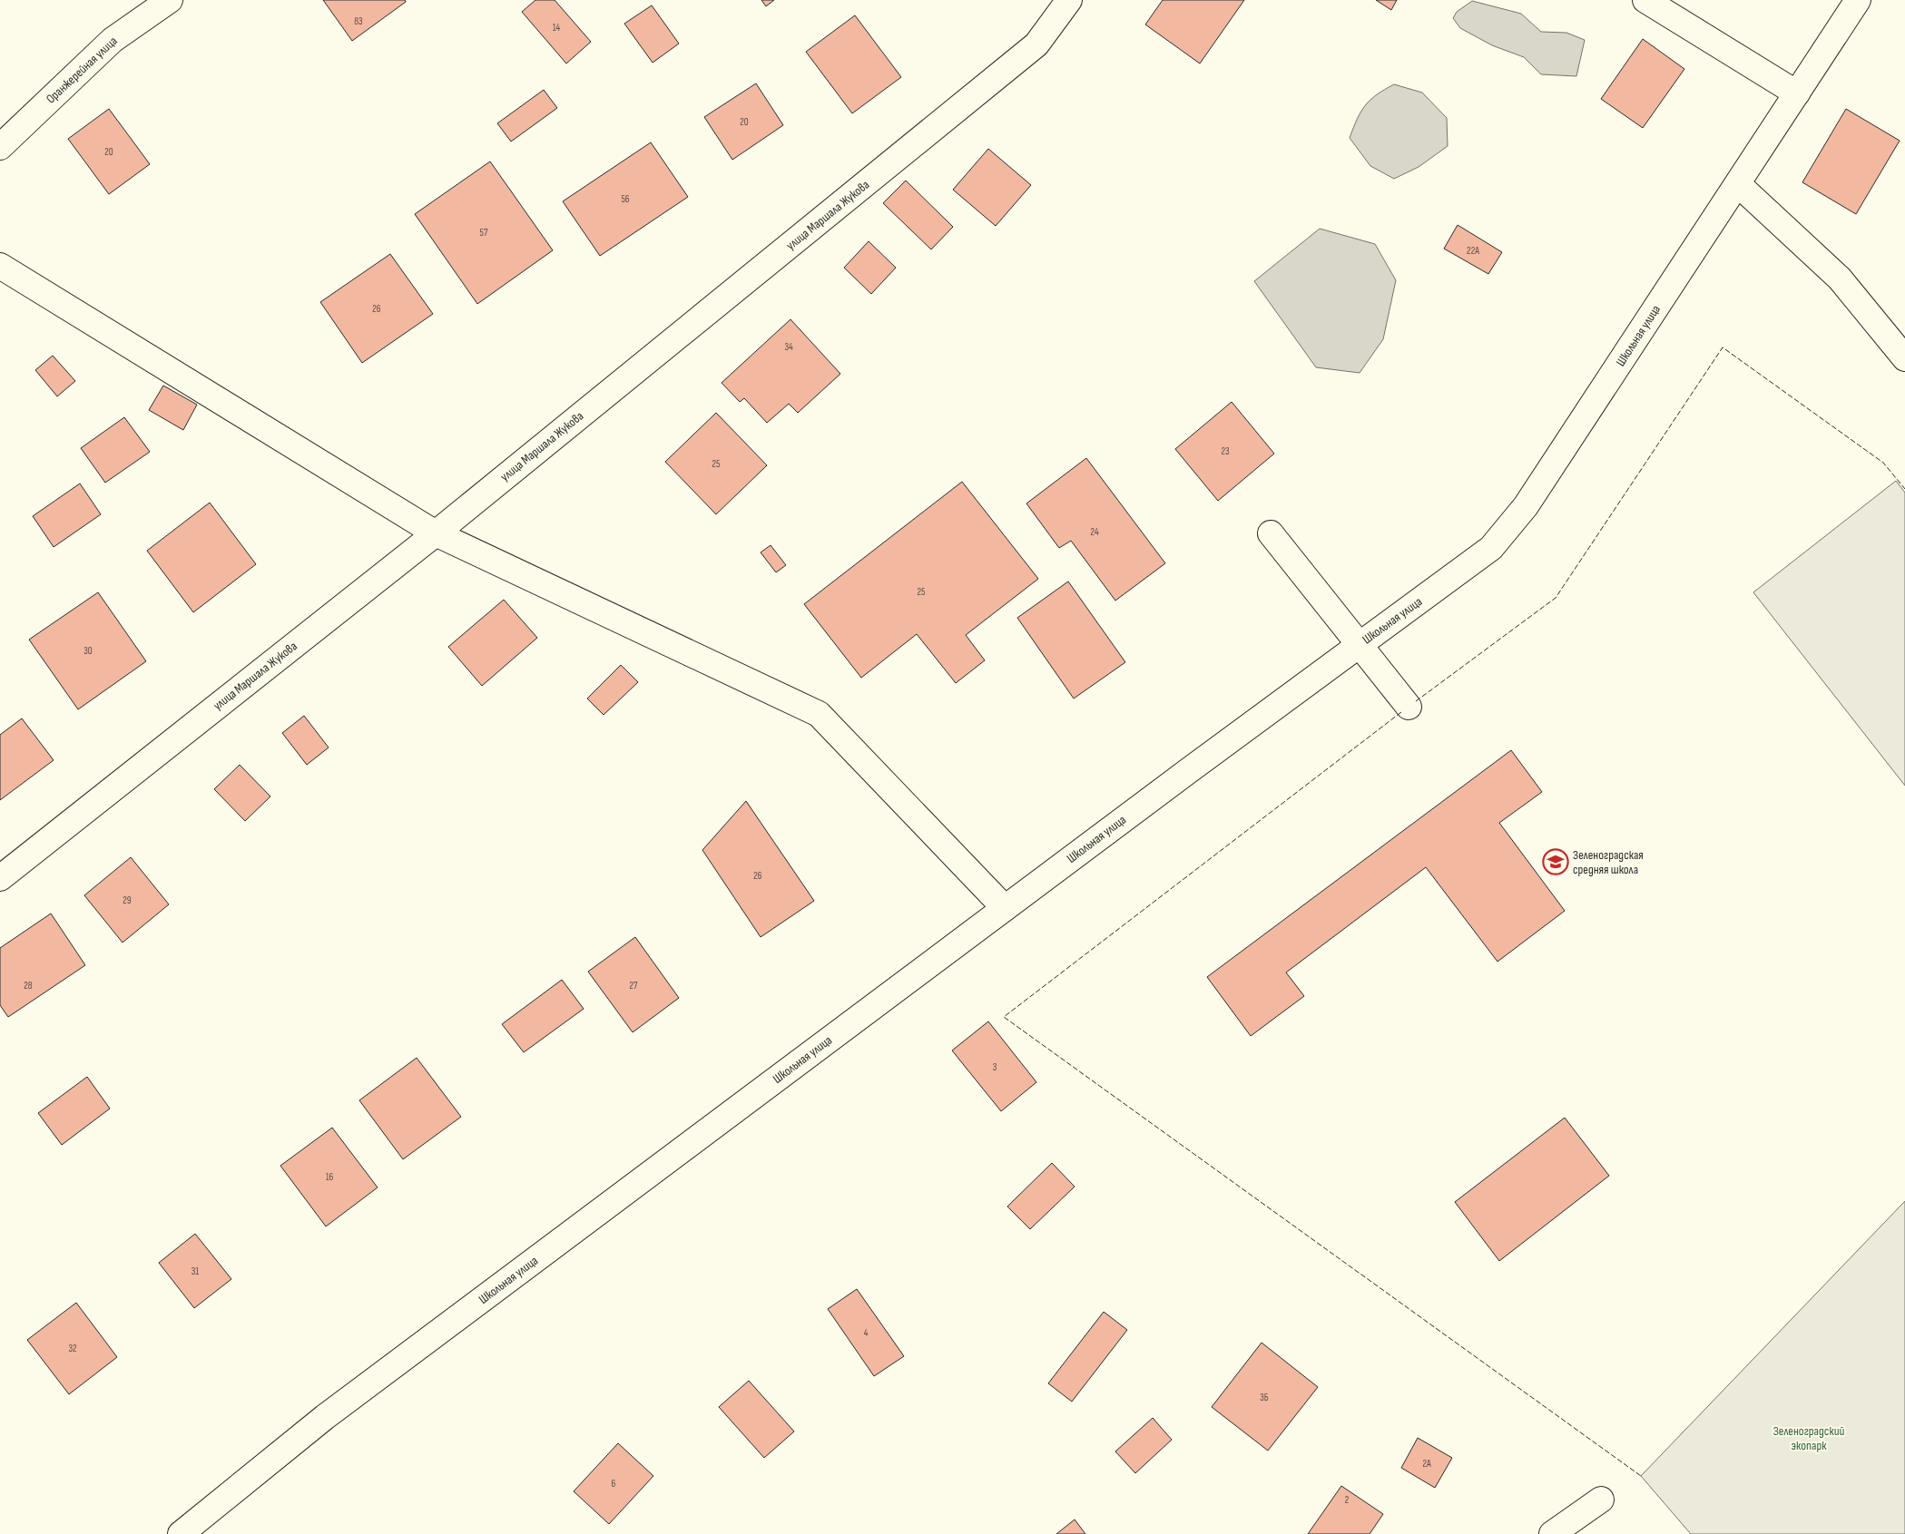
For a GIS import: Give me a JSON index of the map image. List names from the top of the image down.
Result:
{
  "streets": {
    "street": ["Оранжерейная улица", "улица Маршала Жукова", "Школьная улица"]
  },
  "parks": ["Зеленоградский экопарк"],
  "places": {
    "school or university": ["Зеленоградская средняя школа"]
  },
  "house_numbers": [
    "83",
    "14",
    "20",
    "20",
    "56",
    "57",
    "22А",
    "26",
    "34",
    "23",
    "25",
    "24",
    "25",
    "30",
    "26",
    "29",
    "28",
    "27",
    "3",
    "16",
    "31",
    "4",
    "32",
    "3Б",
    "2А",
    "6",
    "2"
  ]
}
